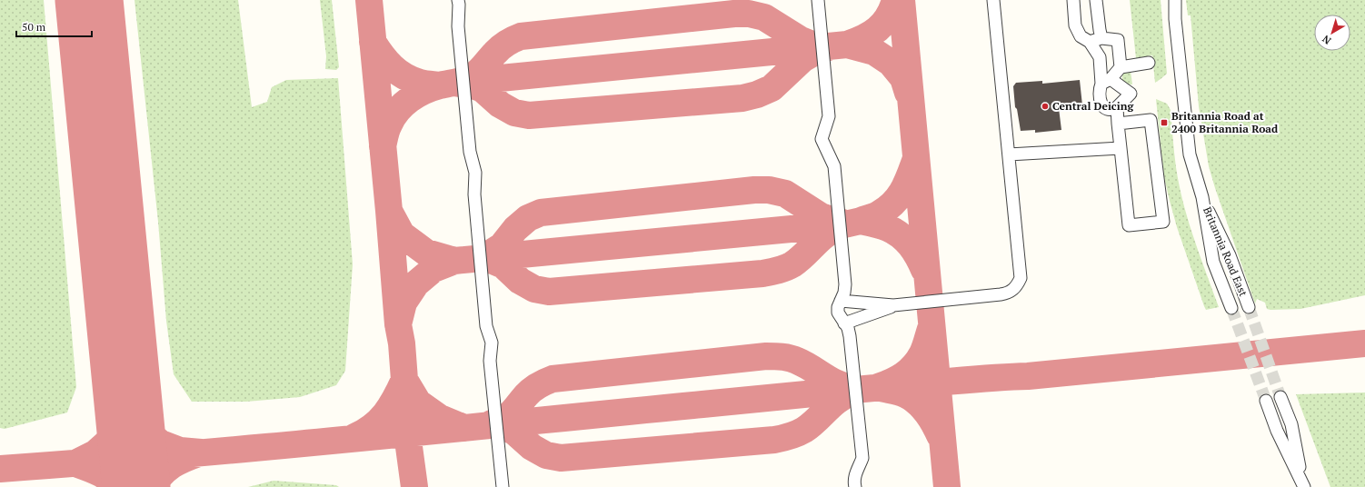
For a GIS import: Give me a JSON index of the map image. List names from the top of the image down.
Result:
{
  "streets": {
    "street": ["Britannia Road East"]
  },
  "places": {
    "other": ["Central Deicing"],
    "transit": ["Britannia Road at 2400 Britannia Road"]
  },
  "scale_bar": "50 m",
  "north": "bottom left"
}
